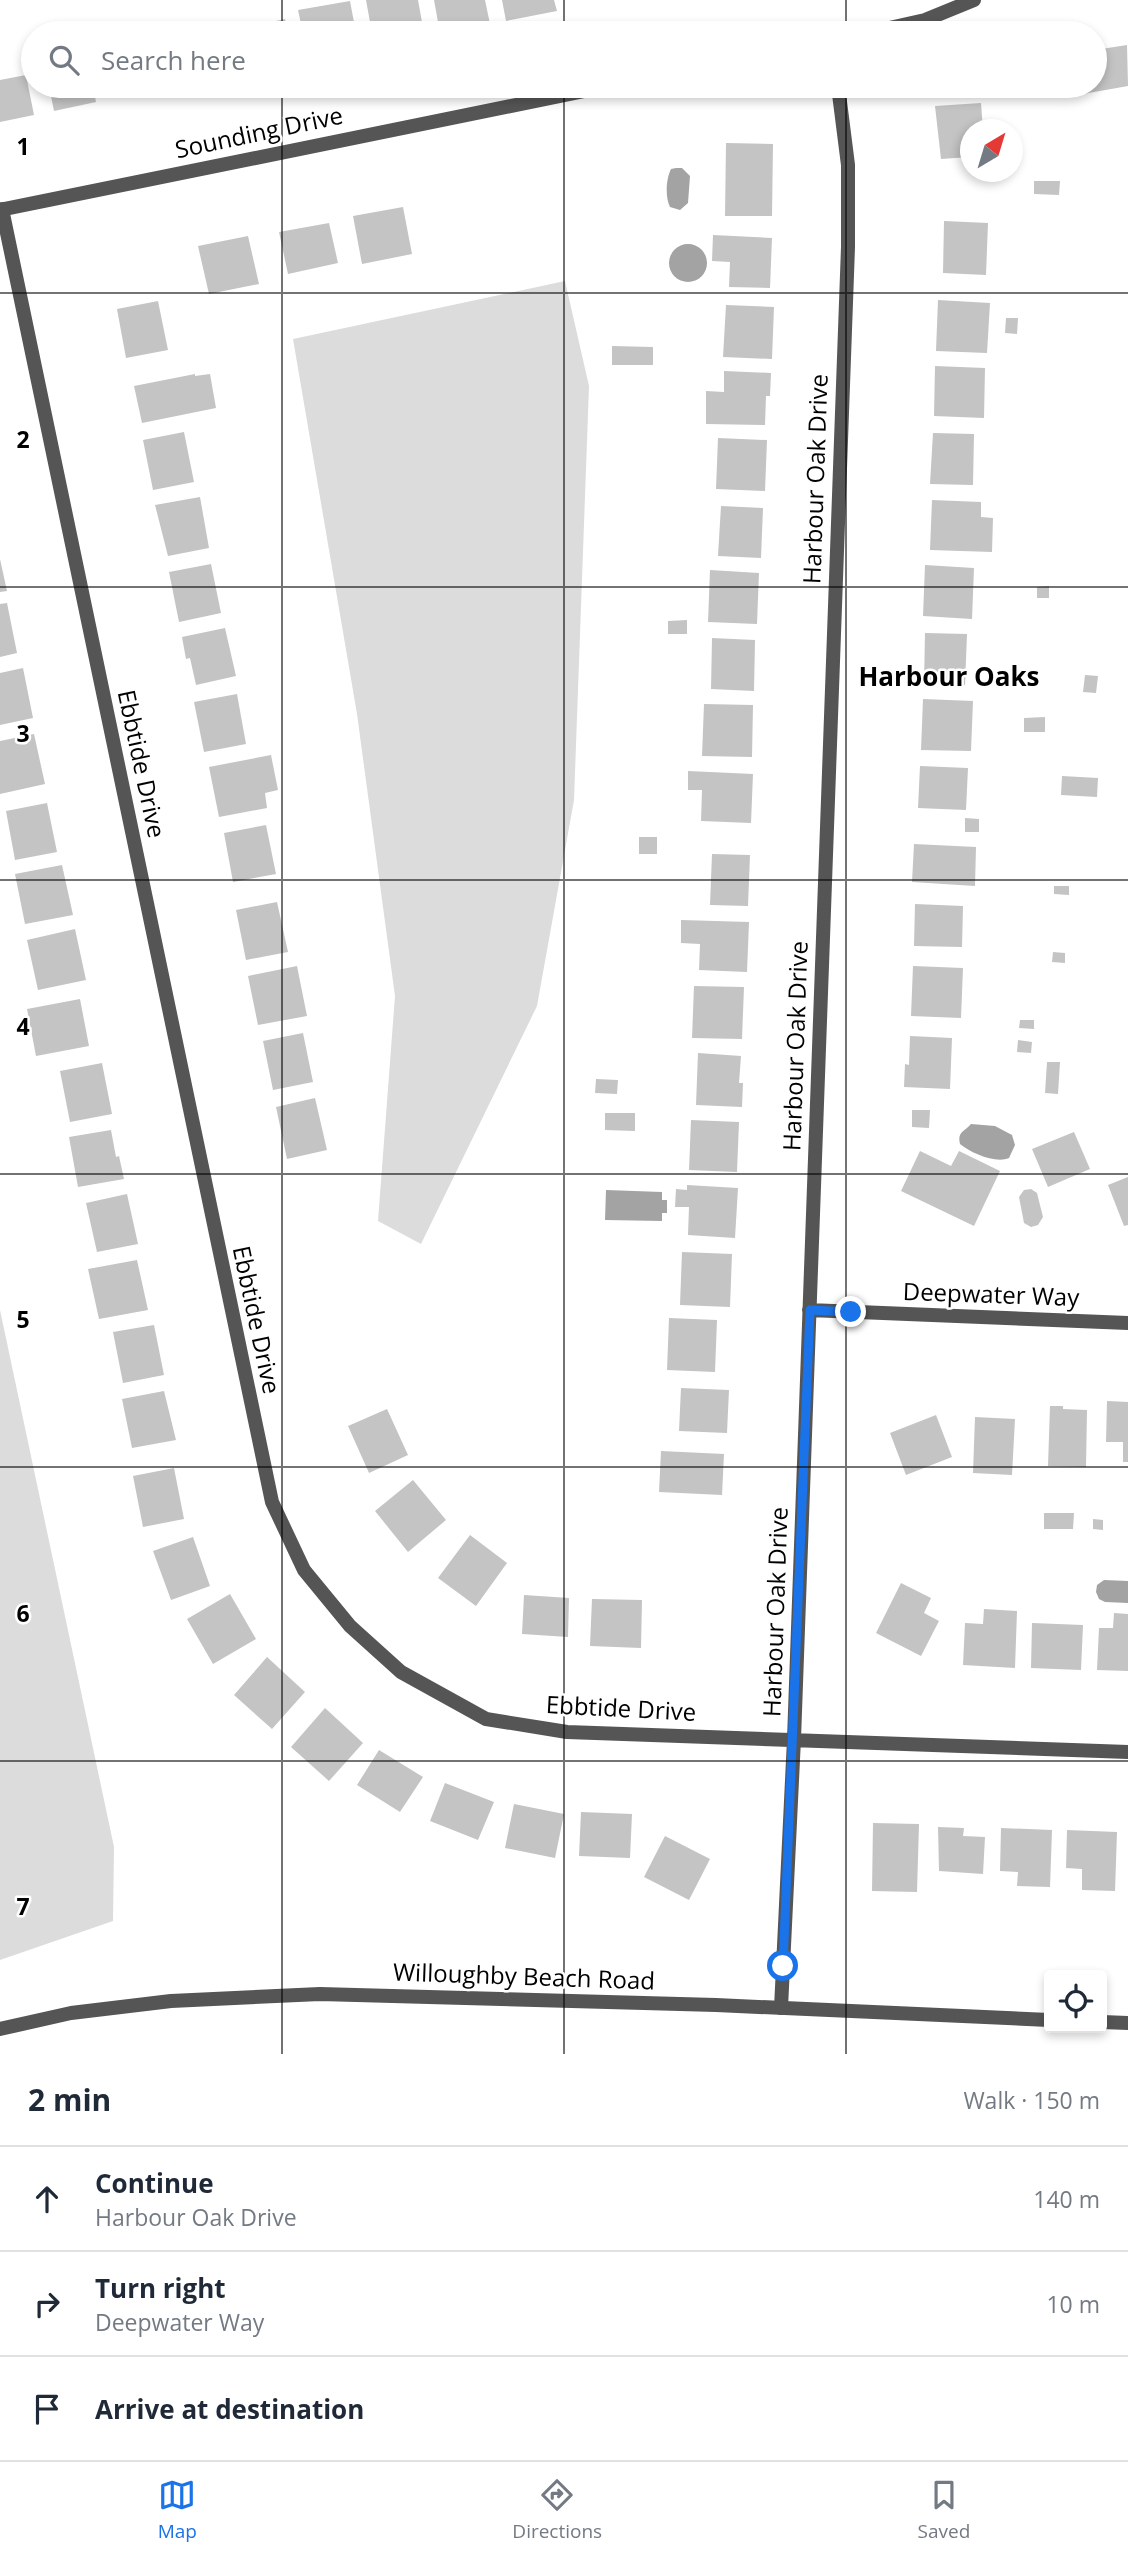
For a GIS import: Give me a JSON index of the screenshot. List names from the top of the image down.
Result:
{
  "streets": {
    "street": [
      "Sounding Drive",
      "Harbour Oak Drive",
      "Ebbtide Drive",
      "Deepwater Way",
      "Willoughby Beach Road"
    ]
  },
  "crossings": [
    ["Sounding Drive", "Ebbtide Drive"],
    ["Harbour Oak Drive", "Ebbtide Drive"],
    ["Harbour Oak Drive", "Deepwater Way"],
    ["Harbour Oak Drive", "Willoughby Beach Road"]
  ],
  "districts": ["Harbour Oaks"],
  "north": "top right",
  "page": {
    "search": "Search here",
    "heading": ["2 min", "Walk · 150 m"],
    "list": [
      ["Continue", "Harbour Oak Drive", "140 m"],
      ["Turn right", "Deepwater Way", "10 m"],
      "Arrive at destination"
    ],
    "nav": ["Map", "Directions", "Saved"]
  },
  "grid": {
    "rows": [
      "1",
      "2",
      "3",
      "4",
      "5",
      "6",
      "7"
    ]
  }
}
